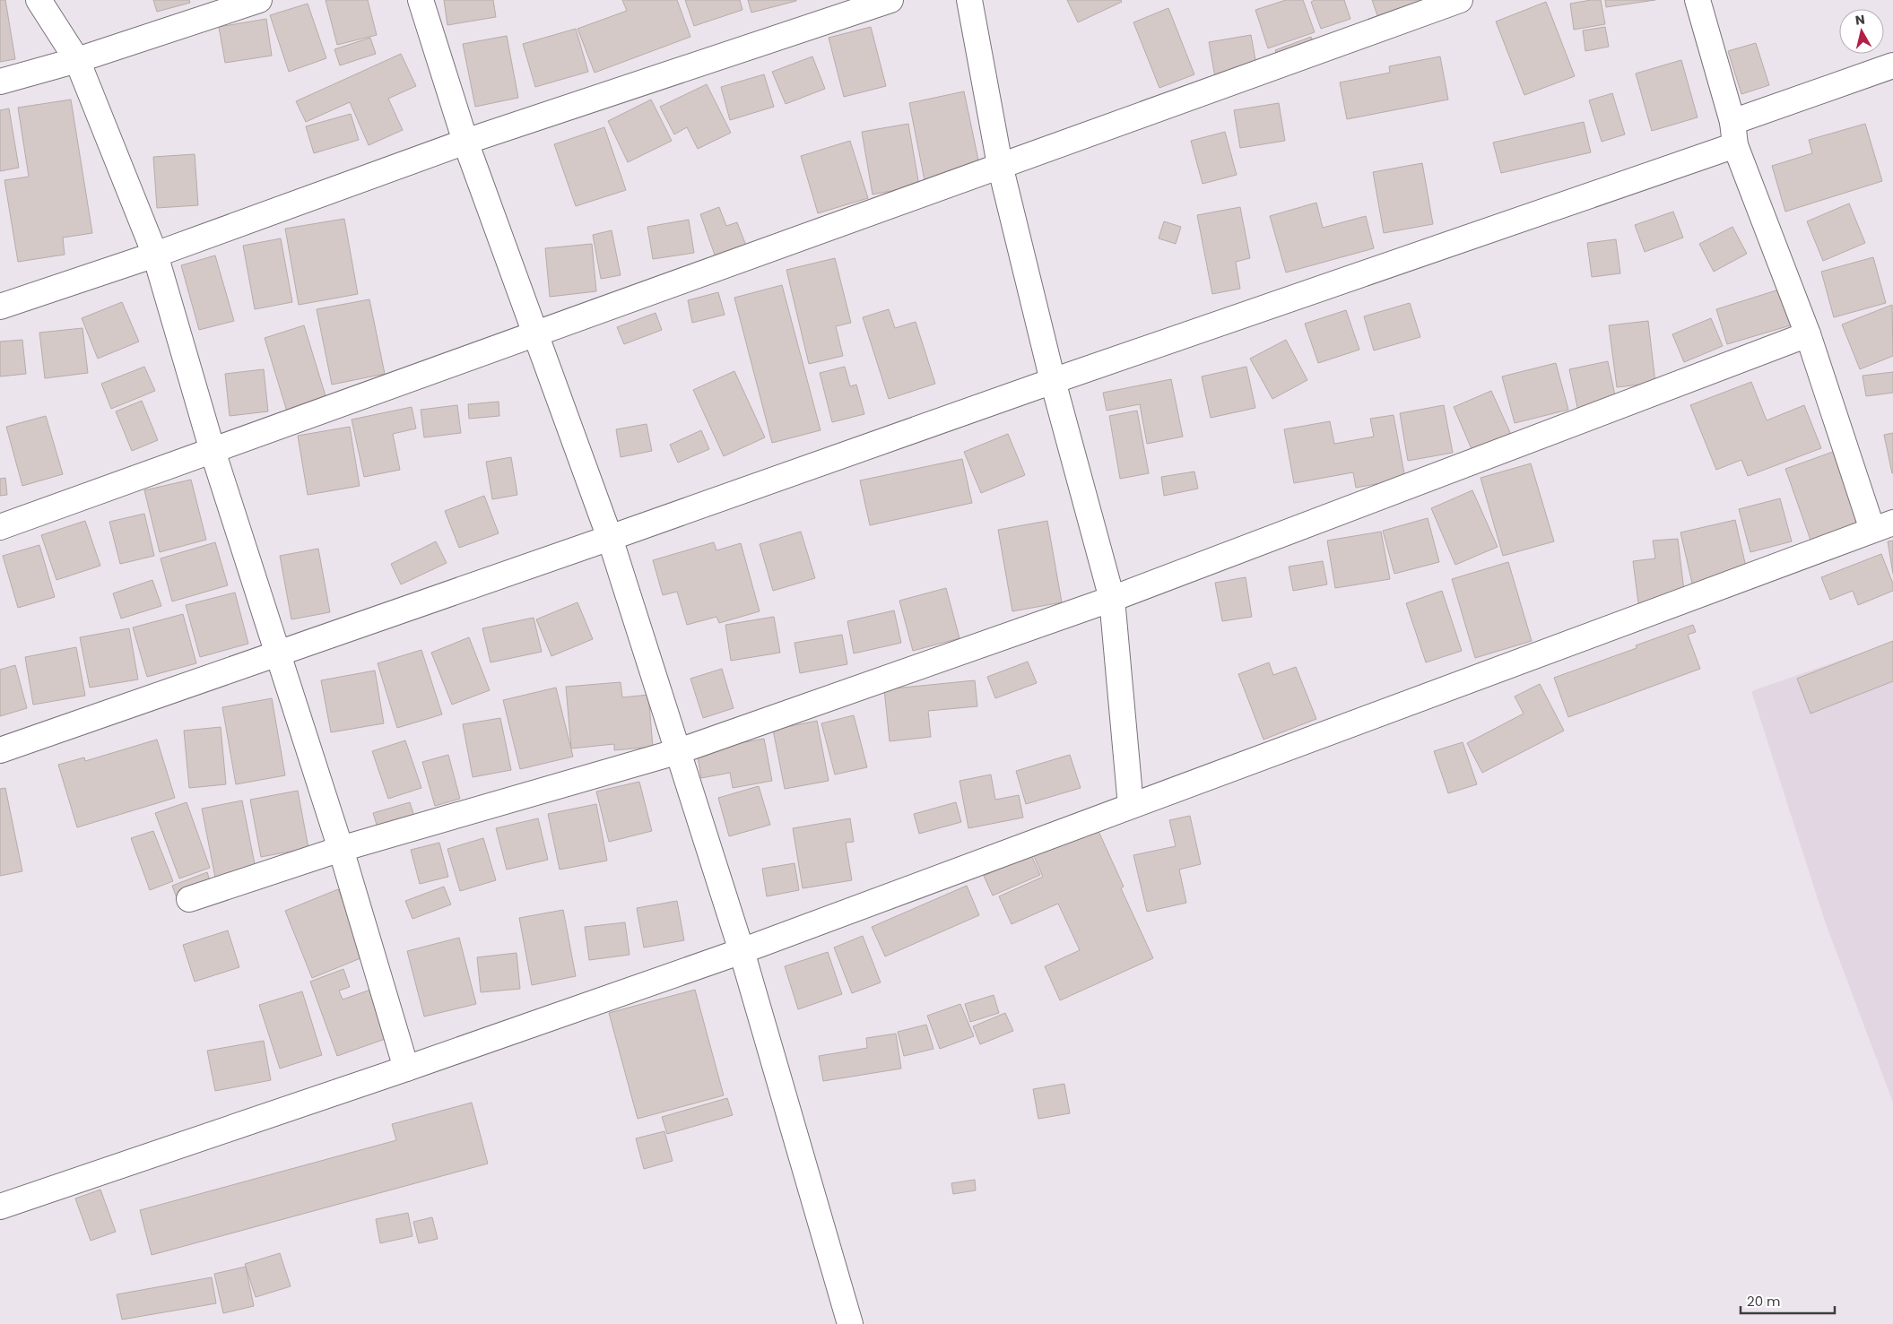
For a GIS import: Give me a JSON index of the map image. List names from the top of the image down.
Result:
{
  "scale_bar": "20 m",
  "north": "top"
}
